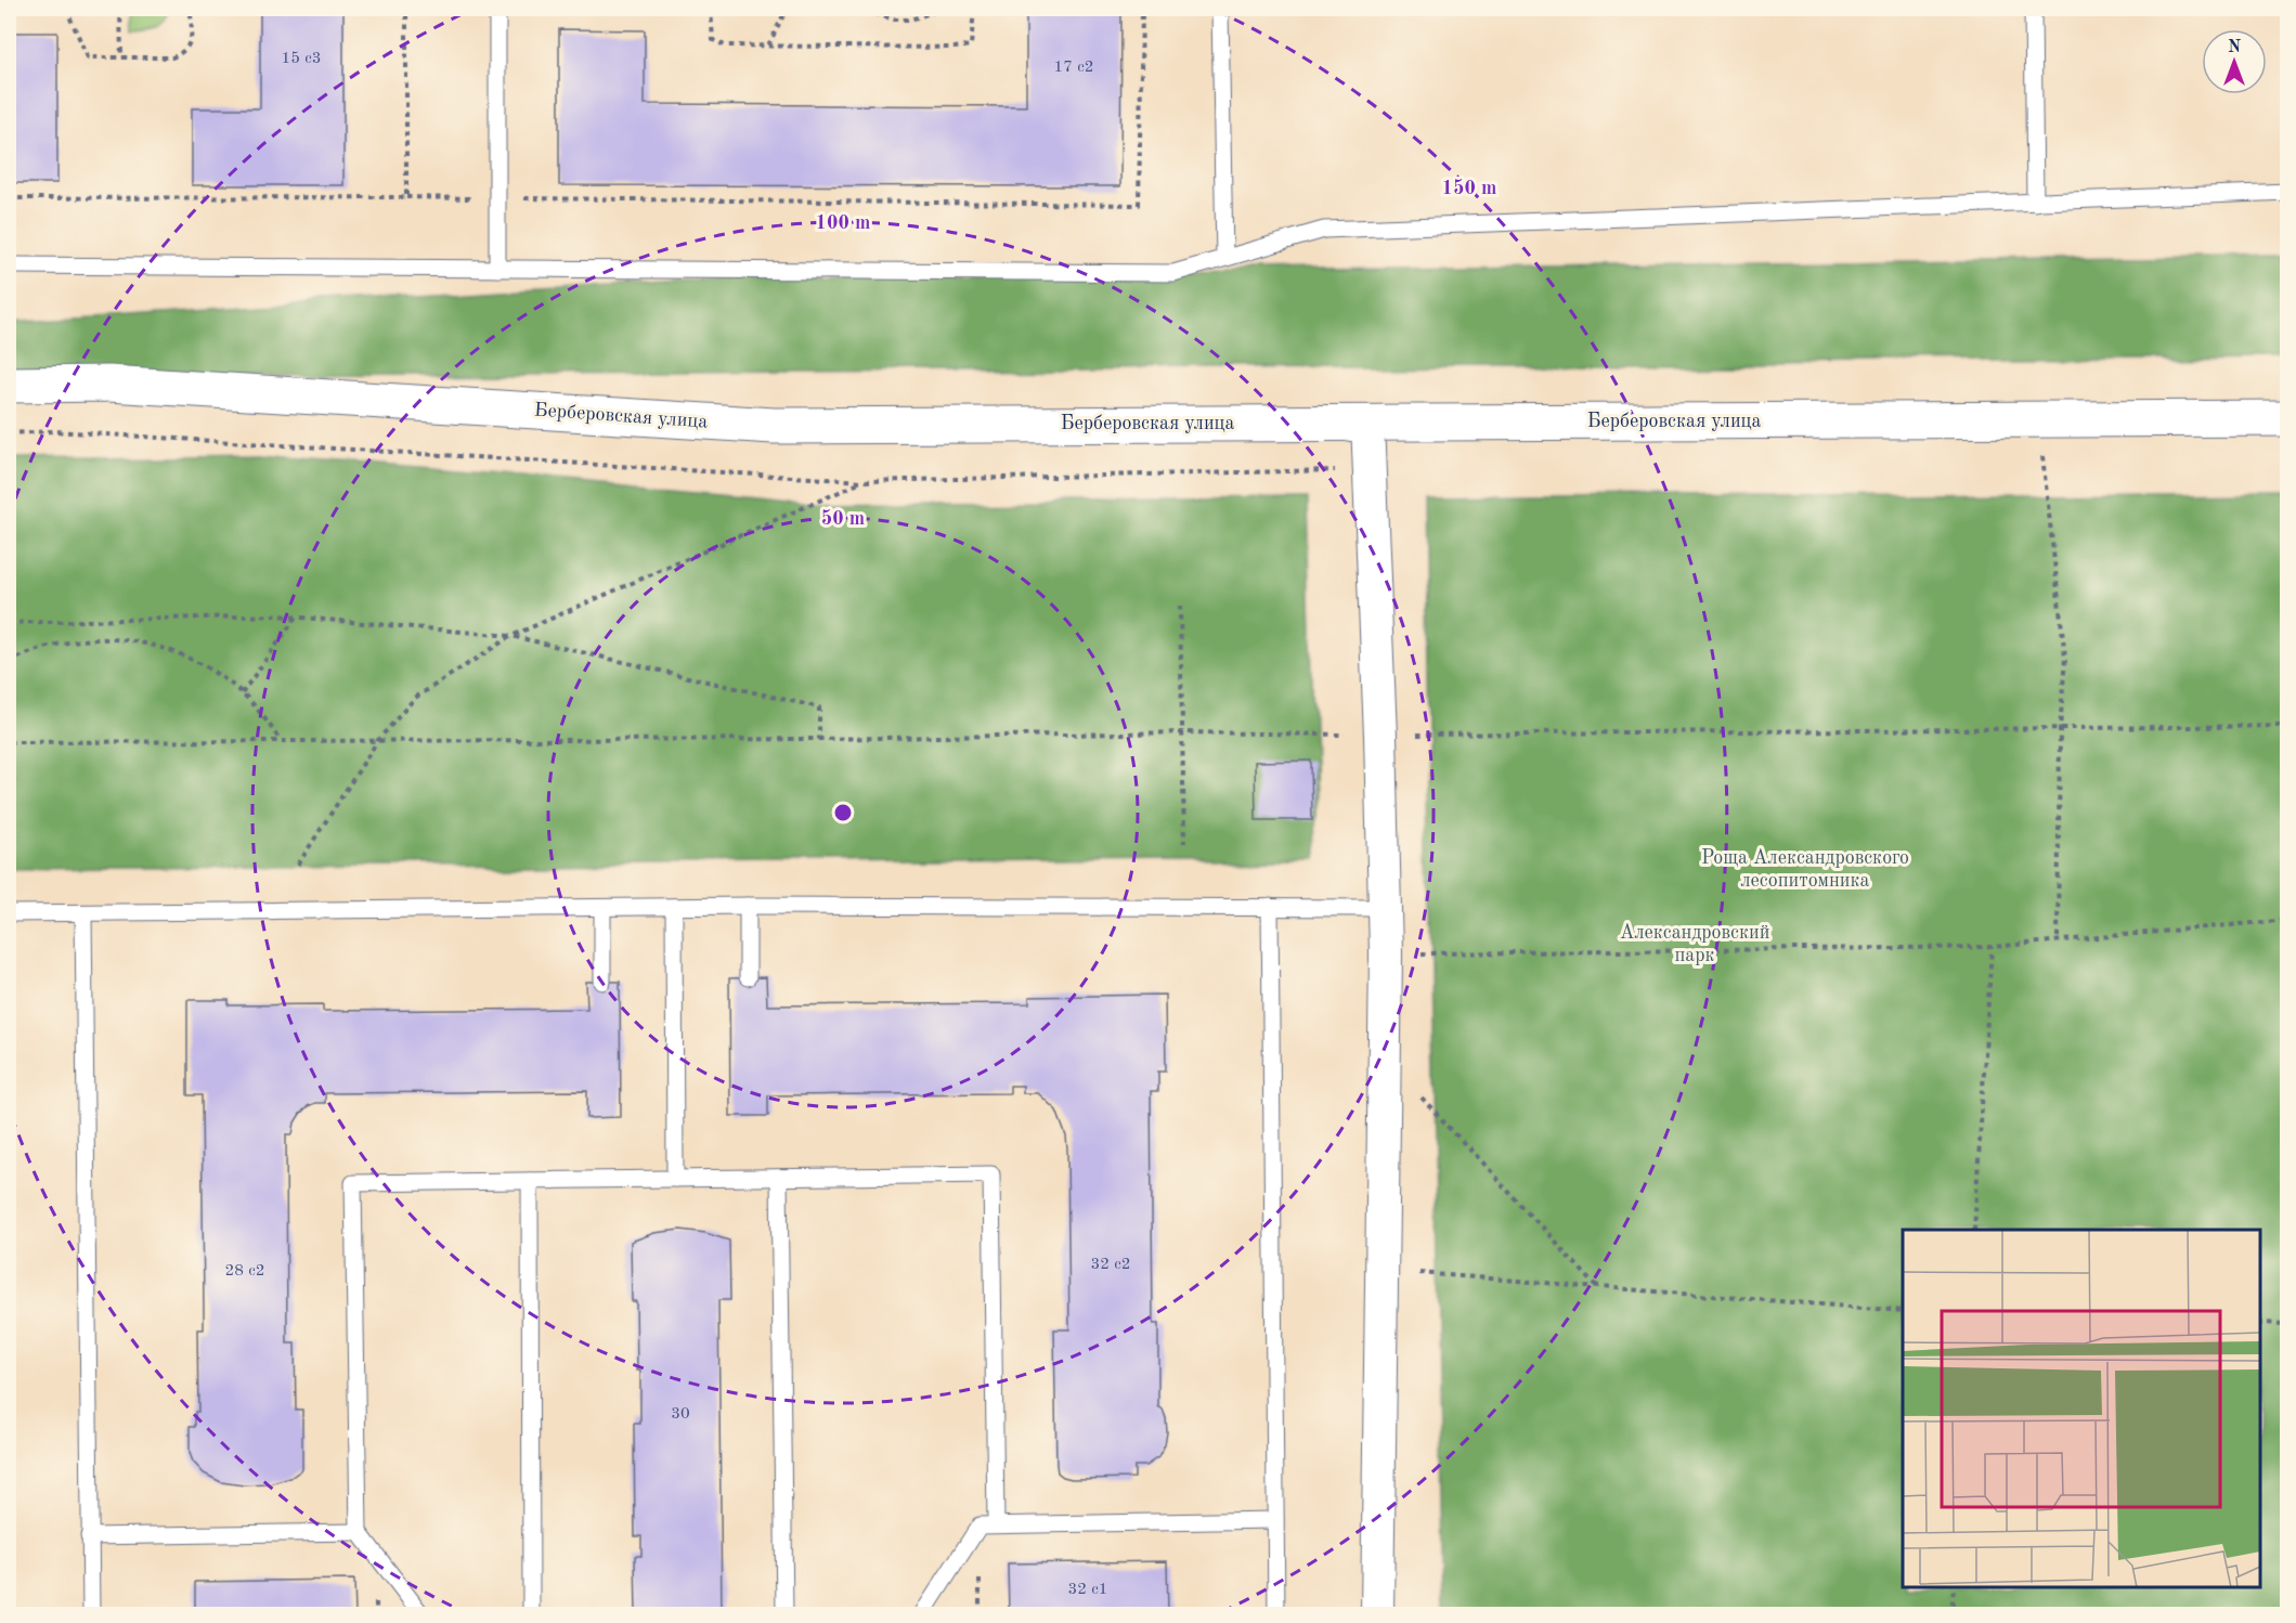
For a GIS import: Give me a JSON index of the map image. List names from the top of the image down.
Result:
{
  "streets": {
    "street": ["Берберовская улица"]
  },
  "parks": ["Роща Александровского лесопитомника", "Александровский парк"],
  "house_numbers": [
    "15 с3",
    "17 с2",
    "32 с2",
    "28 с2",
    "30",
    "32 с1"
  ],
  "north": "top",
  "rings": ["150 m", "100 m", "50 m"]
}
